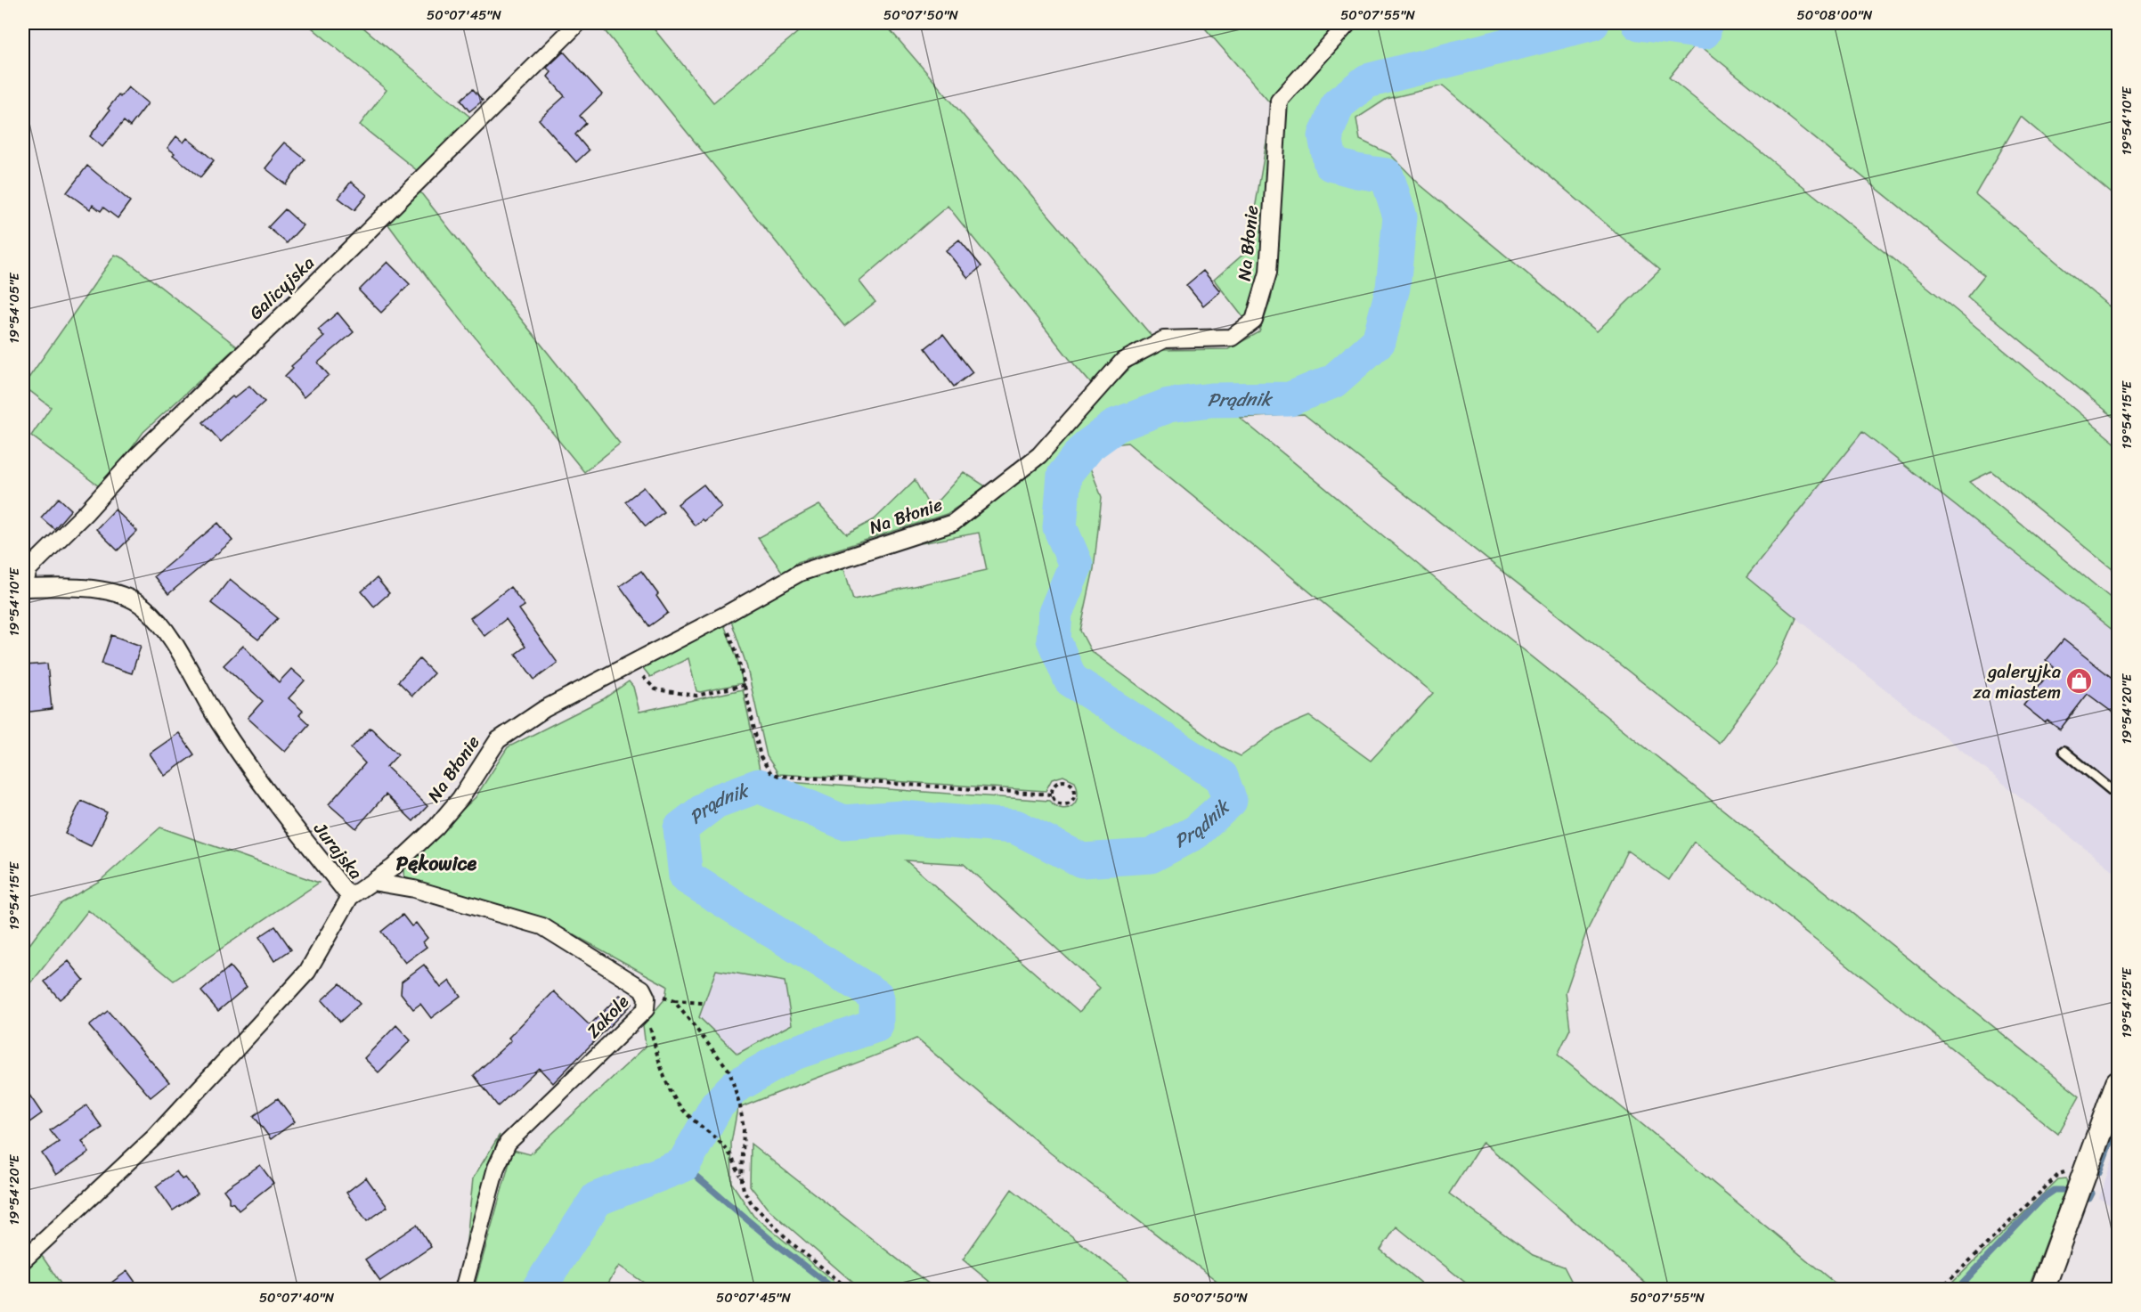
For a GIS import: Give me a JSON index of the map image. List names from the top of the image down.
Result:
{
  "streets": {
    "street": [
      "Na Błonie",
      "Galicyjska",
      "Jurajska",
      "Zakole"
    ]
  },
  "crossings": [
    ["Na Błonie", "Jurajska"],
    ["Na Błonie", "Zakole"],
    ["Galicyjska", "Jurajska"]
  ],
  "districts": ["Pękowice"],
  "water": ["Prądnik"],
  "places": {
    "shop": ["galeryjka za miastem"]
  },
  "coordinates": [
    "50°07'45\"N",
    "50°07'50\"N",
    "50°07'55\"N",
    "50°08'00\"N",
    "19°54'10\"E",
    "19°54'05\"E",
    "19°54'15\"E",
    "19°54'20\"E",
    "19°54'25\"E",
    "50°07'40\"N"
  ]
}
